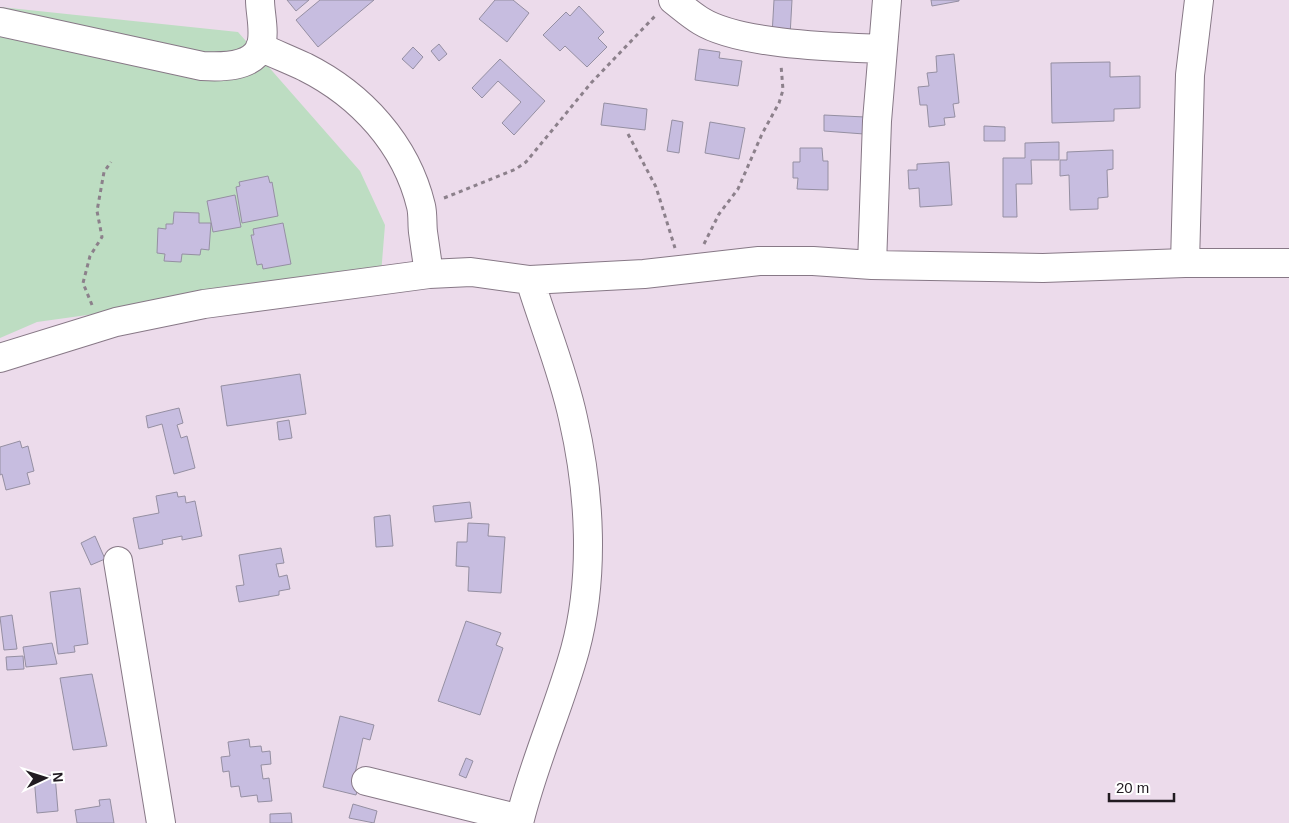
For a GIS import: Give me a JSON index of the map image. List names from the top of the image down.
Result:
{
  "scale_bar": "20 m",
  "north": "right"
}
